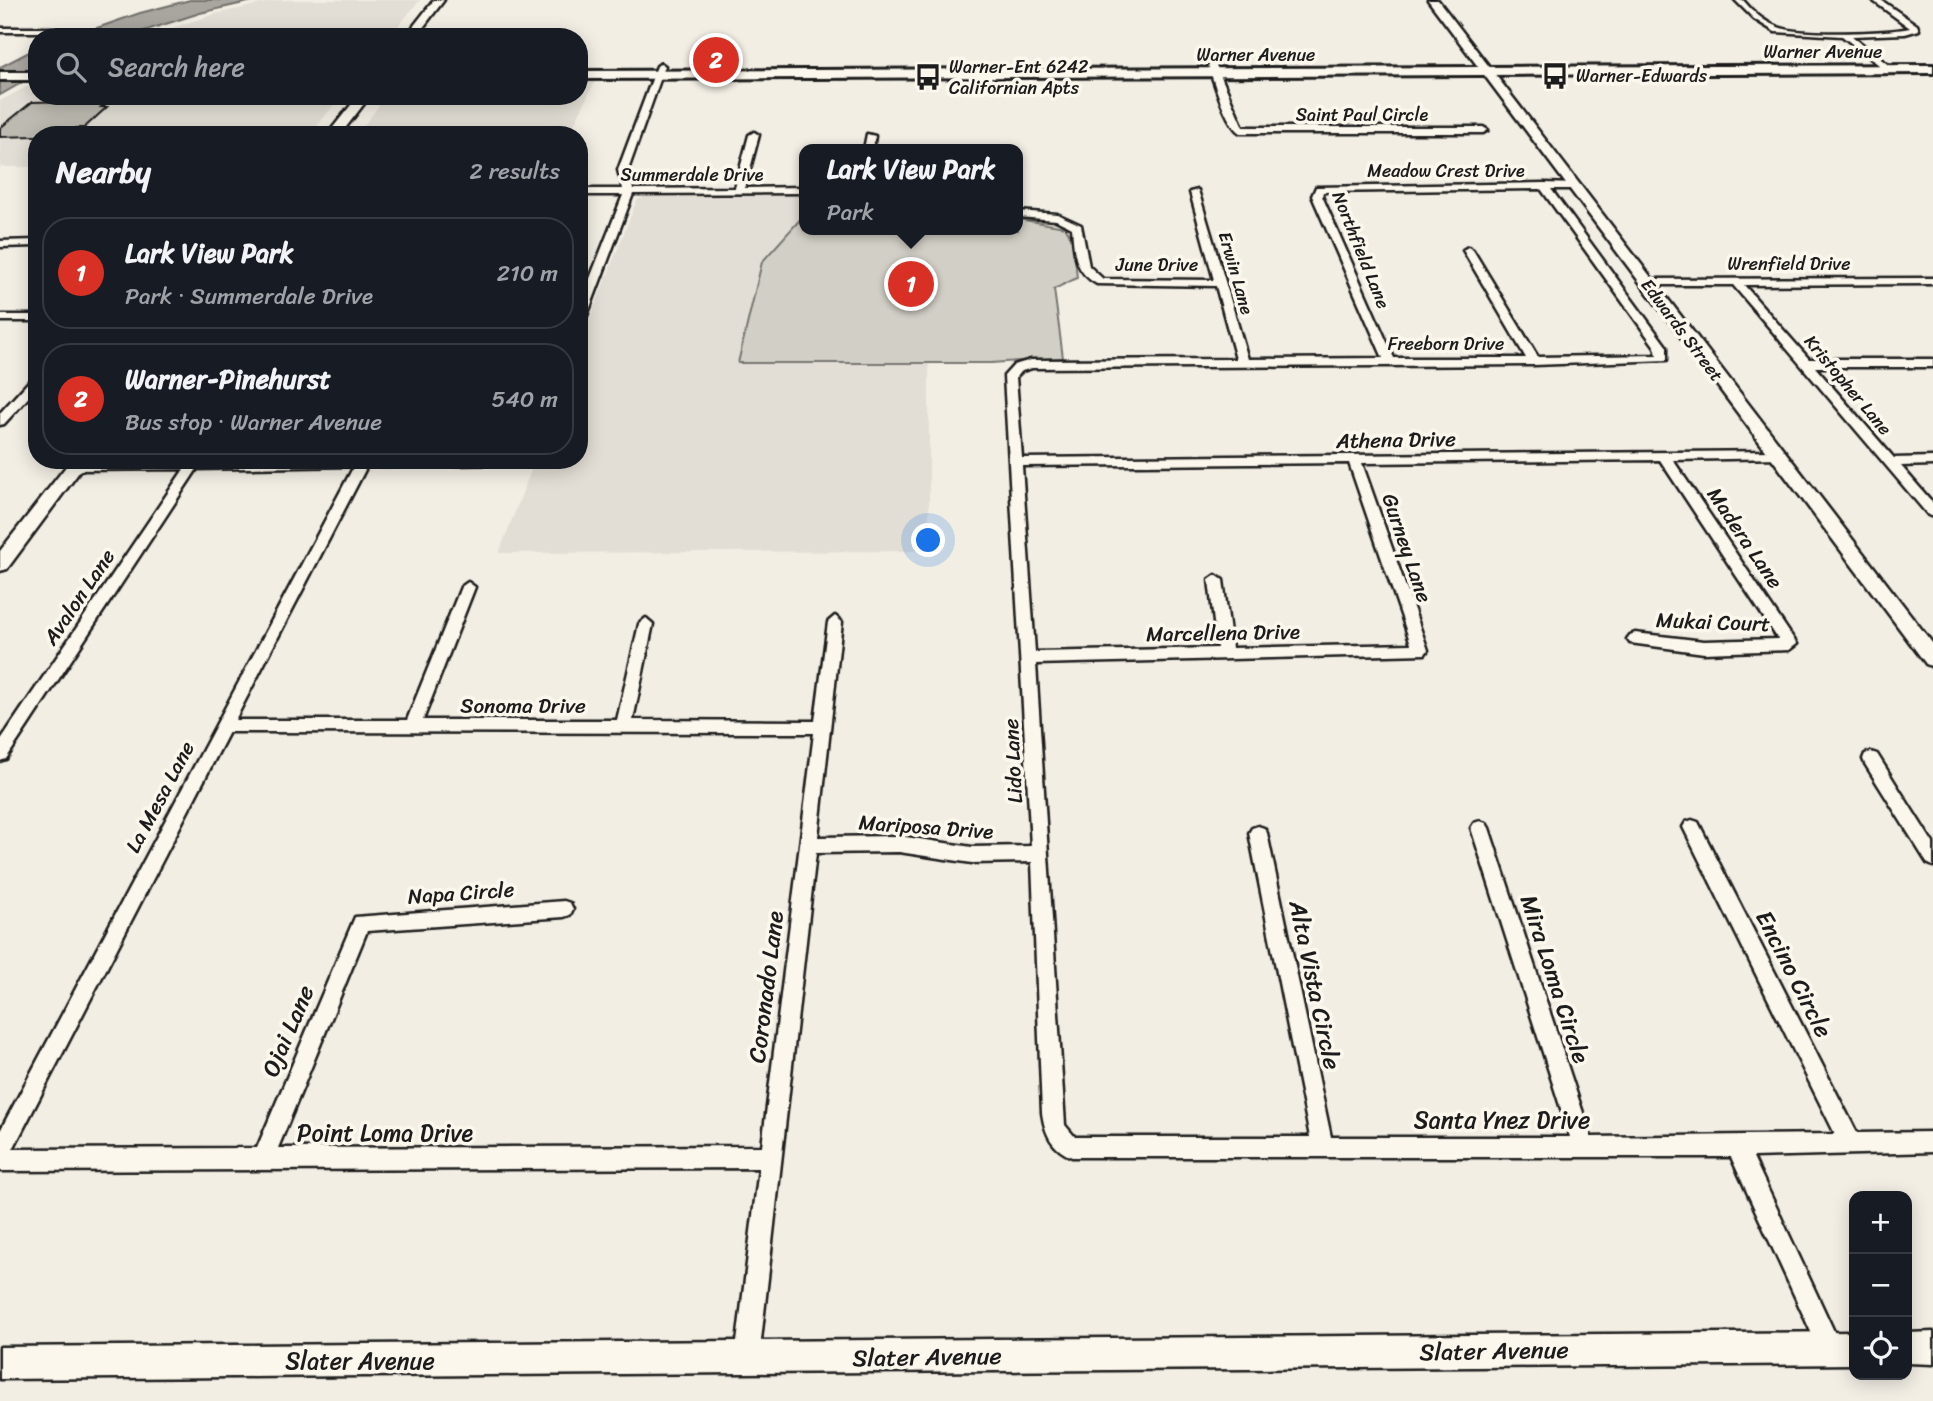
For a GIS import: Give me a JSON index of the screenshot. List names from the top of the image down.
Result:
{
  "streets": {
    "main road": ["Warner Avenue", "Edwards Street", "Slater Avenue"],
    "street": [
      "Saint Paul Circle",
      "Meadow Crest Drive",
      "Summerdale Drive",
      "Northfield Lane",
      "Wrenfield Drive",
      "June Drive",
      "Erwin Lane",
      "Freeborn Drive",
      "Kristopher Lane",
      "Athena Drive",
      "Madera Lane",
      "Gurney Lane",
      "Avalon Lane",
      "Mukai Court",
      "Marcellena Drive",
      "Sonoma Drive",
      "Lido Lane",
      "La Mesa Lane",
      "Mariposa Drive",
      "Napa Circle",
      "Encino Circle",
      "Mira Loma Circle",
      "Alta Vista Circle",
      "Coronado Lane",
      "Ojai Lane",
      "Santa Ynez Drive",
      "Point Loma Drive"
    ]
  },
  "crossings": [
    ["Warner Avenue", "Saint Paul Circle"],
    ["Warner Avenue", "Edwards Street"],
    ["Meadow Crest Drive", "Northfield Lane"],
    ["Meadow Crest Drive", "Edwards Street"],
    ["Meadow Crest Drive", "Freeborn Drive"],
    ["Northfield Lane", "Freeborn Drive"],
    ["Wrenfield Drive", "Edwards Street"],
    ["Wrenfield Drive", "Kristopher Lane"],
    ["June Drive", "Erwin Lane"],
    ["Erwin Lane", "Freeborn Drive"],
    ["Edwards Street", "Athena Drive"],
    ["Freeborn Drive", "Lido Lane"],
    ["Athena Drive", "Madera Lane"],
    ["Athena Drive", "Gurney Lane"],
    ["Athena Drive", "Lido Lane"],
    ["Madera Lane", "Mukai Court"],
    ["Gurney Lane", "Marcellena Drive"],
    ["Marcellena Drive", "Lido Lane"],
    ["Sonoma Drive", "La Mesa Lane"],
    ["Sonoma Drive", "Coronado Lane"],
    ["Lido Lane", "Mariposa Drive"],
    ["Lido Lane", "Santa Ynez Drive"],
    ["Mariposa Drive", "Coronado Lane"],
    ["Napa Circle", "Ojai Lane"],
    ["Encino Circle", "Santa Ynez Drive"],
    ["Mira Loma Circle", "Santa Ynez Drive"],
    ["Alta Vista Circle", "Santa Ynez Drive"],
    ["Coronado Lane", "Point Loma Drive"],
    ["Coronado Lane", "Slater Avenue"],
    ["Ojai Lane", "Point Loma Drive"]
  ],
  "places": {
    "bus stop": ["Warner-Edwards", "Warner-Ent 6242 Californian Apts"]
  },
  "page": {
    "search": "Search here",
    "pins": ["2", "1"],
    "heading": ["Nearby", "2 results"],
    "popup": ["Lark View Park", "Park"],
    "list": [
      {
        "mark": "1",
        "name": "Lark View Park",
        "note": "Park · Summerdale Drive",
        "value": "210 m"
      },
      {
        "mark": "2",
        "name": "Warner-Pinehurst",
        "note": "Bus stop · Warner Avenue",
        "value": "540 m"
      }
    ],
    "map_buttons": ["+", "−"]
  }
}
